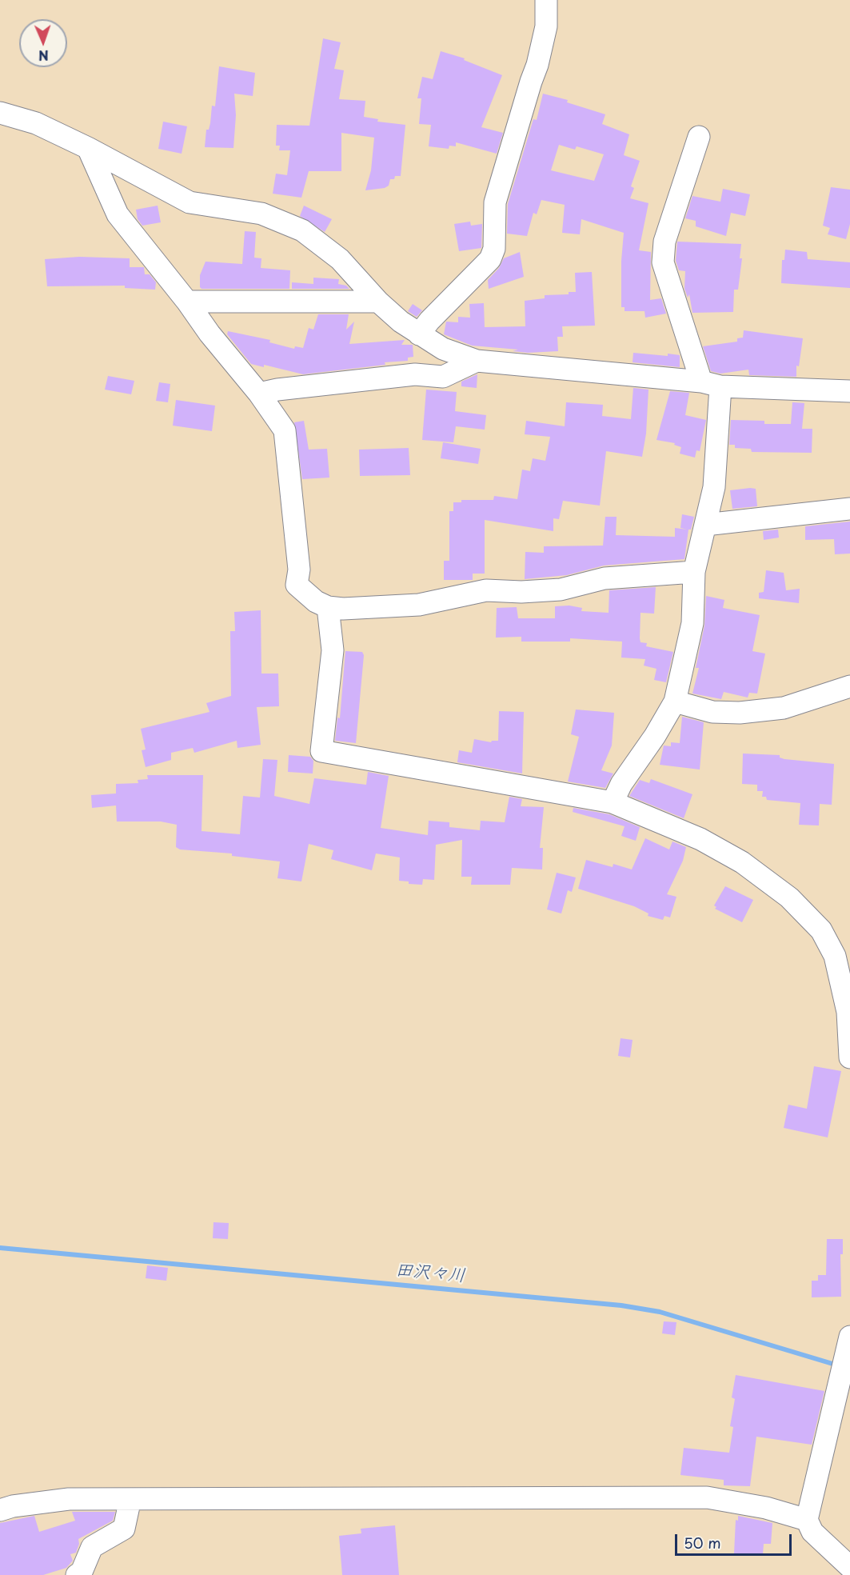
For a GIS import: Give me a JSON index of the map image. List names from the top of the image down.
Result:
{
  "water": ["田沢々川"],
  "scale_bar": "50 m",
  "north": "bottom"
}
